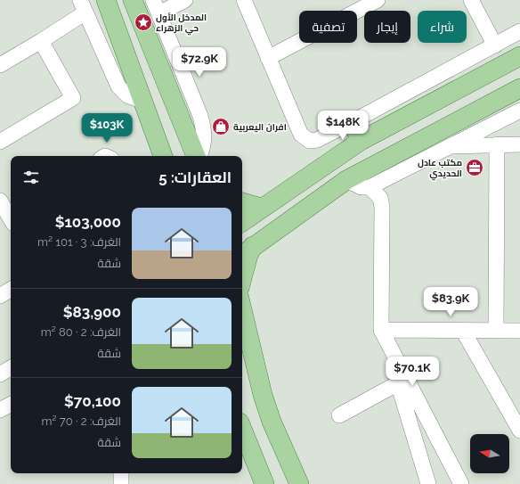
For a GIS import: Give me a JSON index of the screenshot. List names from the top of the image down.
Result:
{
  "places": {
    "place": ["المدخل الأول حي الزهراء"],
    "shop": ["افران اليعربية"],
    "office": ["مكتب عادل الحديدي"]
  },
  "north": "left",
  "page": {
    "chip": ["شراء", "إيجار", "تصفية"],
    "price": [
      "$72.9K",
      "$148K",
      "$103K",
      "$83.9K",
      "$70.1K"
    ],
    "heading": "العقارات: 5",
    "list": [
      {
        "name": "$103,000",
        "note": "الغرف: 3 · 101 m² · شقة"
      },
      {
        "name": "$83,900",
        "note": "الغرف: 2 · 80 m² · شقة"
      },
      {
        "name": "$70,100",
        "note": "الغرف: 2 · 70 m² · شقة"
      }
    ]
  }
}
